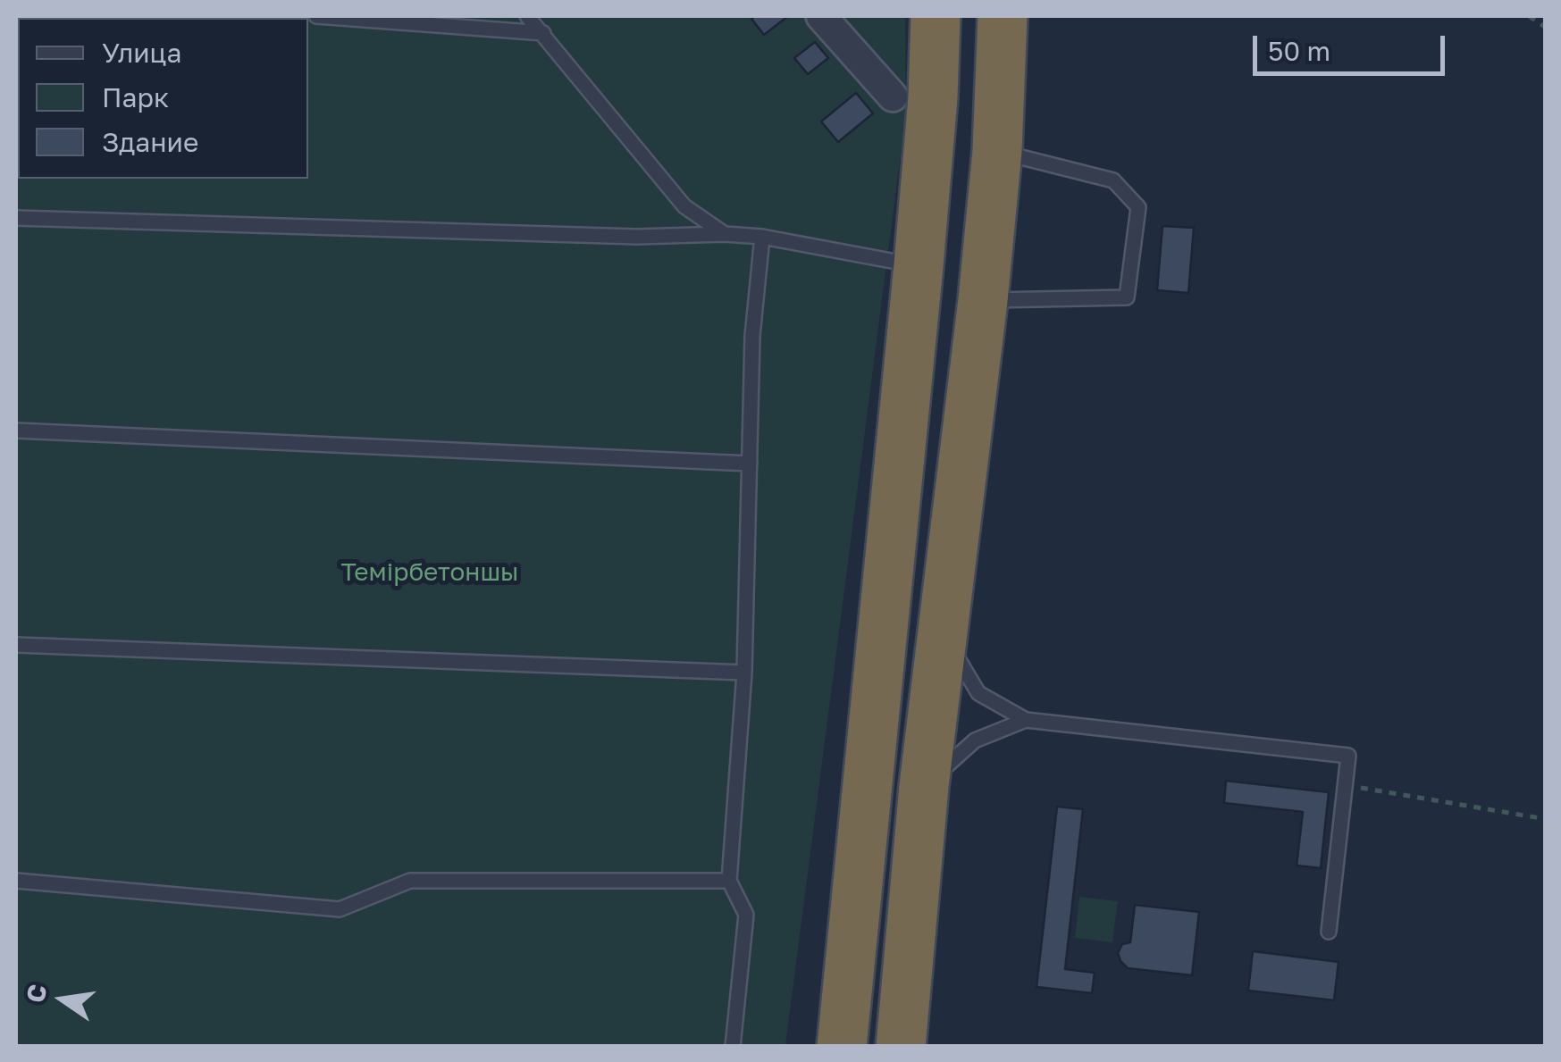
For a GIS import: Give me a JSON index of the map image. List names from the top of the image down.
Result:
{
  "parks": ["Темірбетоншы"],
  "legend": ["Улица", "Парк", "Здание"],
  "scale_bar": "50 m",
  "north": "left"
}
